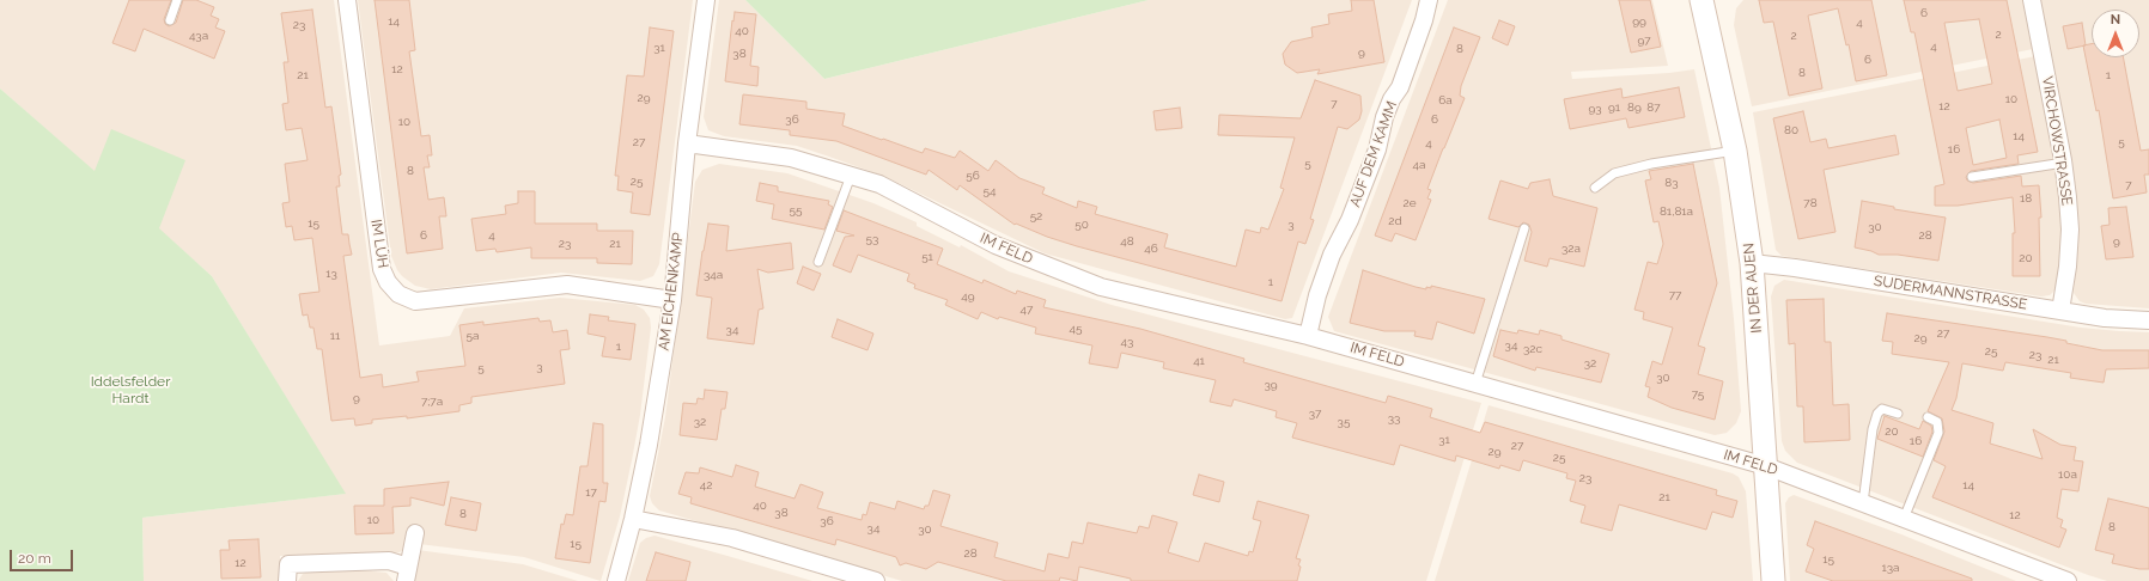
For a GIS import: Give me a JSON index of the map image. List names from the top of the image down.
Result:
{
  "streets": {
    "street": [
      "VIRCHOWSTRASSE",
      "AUF DEM KAMM",
      "IM LÜH",
      "IM FELD",
      "IN DER AUEN",
      "AM EICHENKAMP",
      "SUDERMANNSTRASSE"
    ]
  },
  "crossings": [
    ["VIRCHOWSTRASSE", "SUDERMANNSTRASSE"],
    ["AUF DEM KAMM", "IM FELD"],
    ["IM LÜH", "AM EICHENKAMP"],
    ["IM FELD", "IN DER AUEN"],
    ["IM FELD", "AM EICHENKAMP"],
    ["IN DER AUEN", "SUDERMANNSTRASSE"]
  ],
  "parks": ["Iddelsfelder Hardt"],
  "house_numbers": [
    "6",
    "14",
    "99",
    "4",
    "23",
    "40",
    "2",
    "43a",
    "2",
    "97",
    "4",
    "31",
    "8",
    "9",
    "38",
    "6",
    "12",
    "8",
    "21",
    "1",
    "29",
    "10",
    "6a",
    "7",
    "12",
    "91",
    "89",
    "87",
    "93",
    "36",
    "6",
    "10",
    "80",
    "14",
    "27",
    "5",
    "4",
    "16",
    "5",
    "4a",
    "8",
    "56",
    "25",
    "83",
    "7",
    "54",
    "18",
    "2e",
    "78",
    "55",
    "81,81a",
    "52",
    "2d",
    "15",
    "50",
    "3",
    "30",
    "6",
    "4",
    "28",
    "53",
    "48",
    "9",
    "23",
    "21",
    "46",
    "32a",
    "51",
    "20",
    "13",
    "34a",
    "1",
    "77",
    "49",
    "47",
    "45",
    "34",
    "27",
    "11",
    "5a",
    "29",
    "43",
    "34",
    "1",
    "32c",
    "25",
    "23",
    "21",
    "41",
    "32",
    "3",
    "5",
    "30",
    "39",
    "75",
    "9",
    "7;7a",
    "37",
    "33",
    "32",
    "35",
    "20",
    "31",
    "16",
    "27",
    "29",
    "25",
    "10a",
    "23",
    "42",
    "14",
    "17",
    "21",
    "40",
    "38",
    "8",
    "12",
    "10",
    "36",
    "8",
    "34",
    "30",
    "15",
    "28",
    "15",
    "12",
    "13a"
  ],
  "scale_bar": "20 m",
  "north": "top"
}
